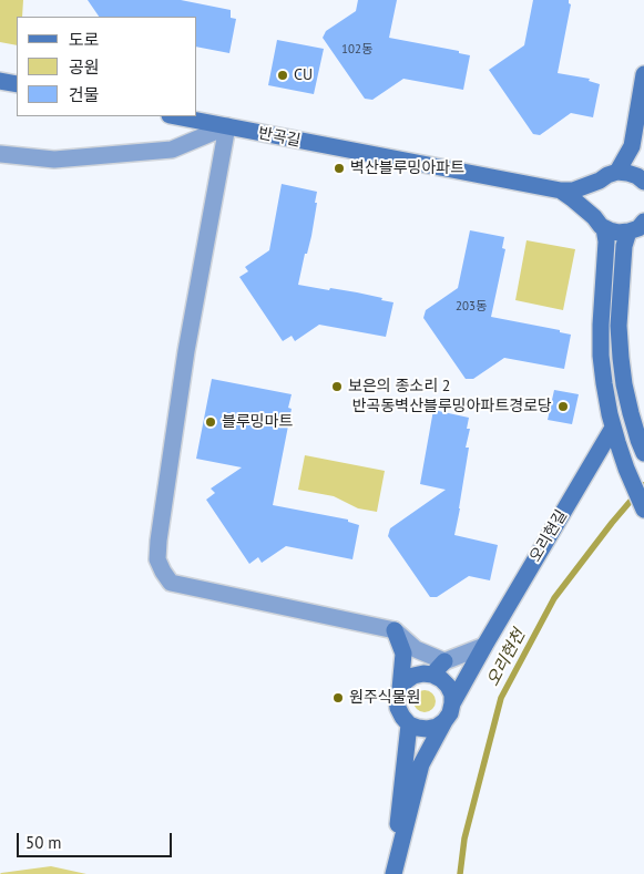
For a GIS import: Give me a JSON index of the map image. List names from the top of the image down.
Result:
{
  "streets": {
    "street": ["반곡길", "오리현길"]
  },
  "water": ["오리현천"],
  "places": [
    "CU",
    "벽산블루밍아파트",
    "보은의 종소리 2",
    "반곡동벽산블루밍아파트경로당",
    "블루밍마트",
    "원주식물원"
  ],
  "house_numbers": ["102동", "203동"],
  "legend": ["도로", "공원", "건물"],
  "scale_bar": "50 m"
}
